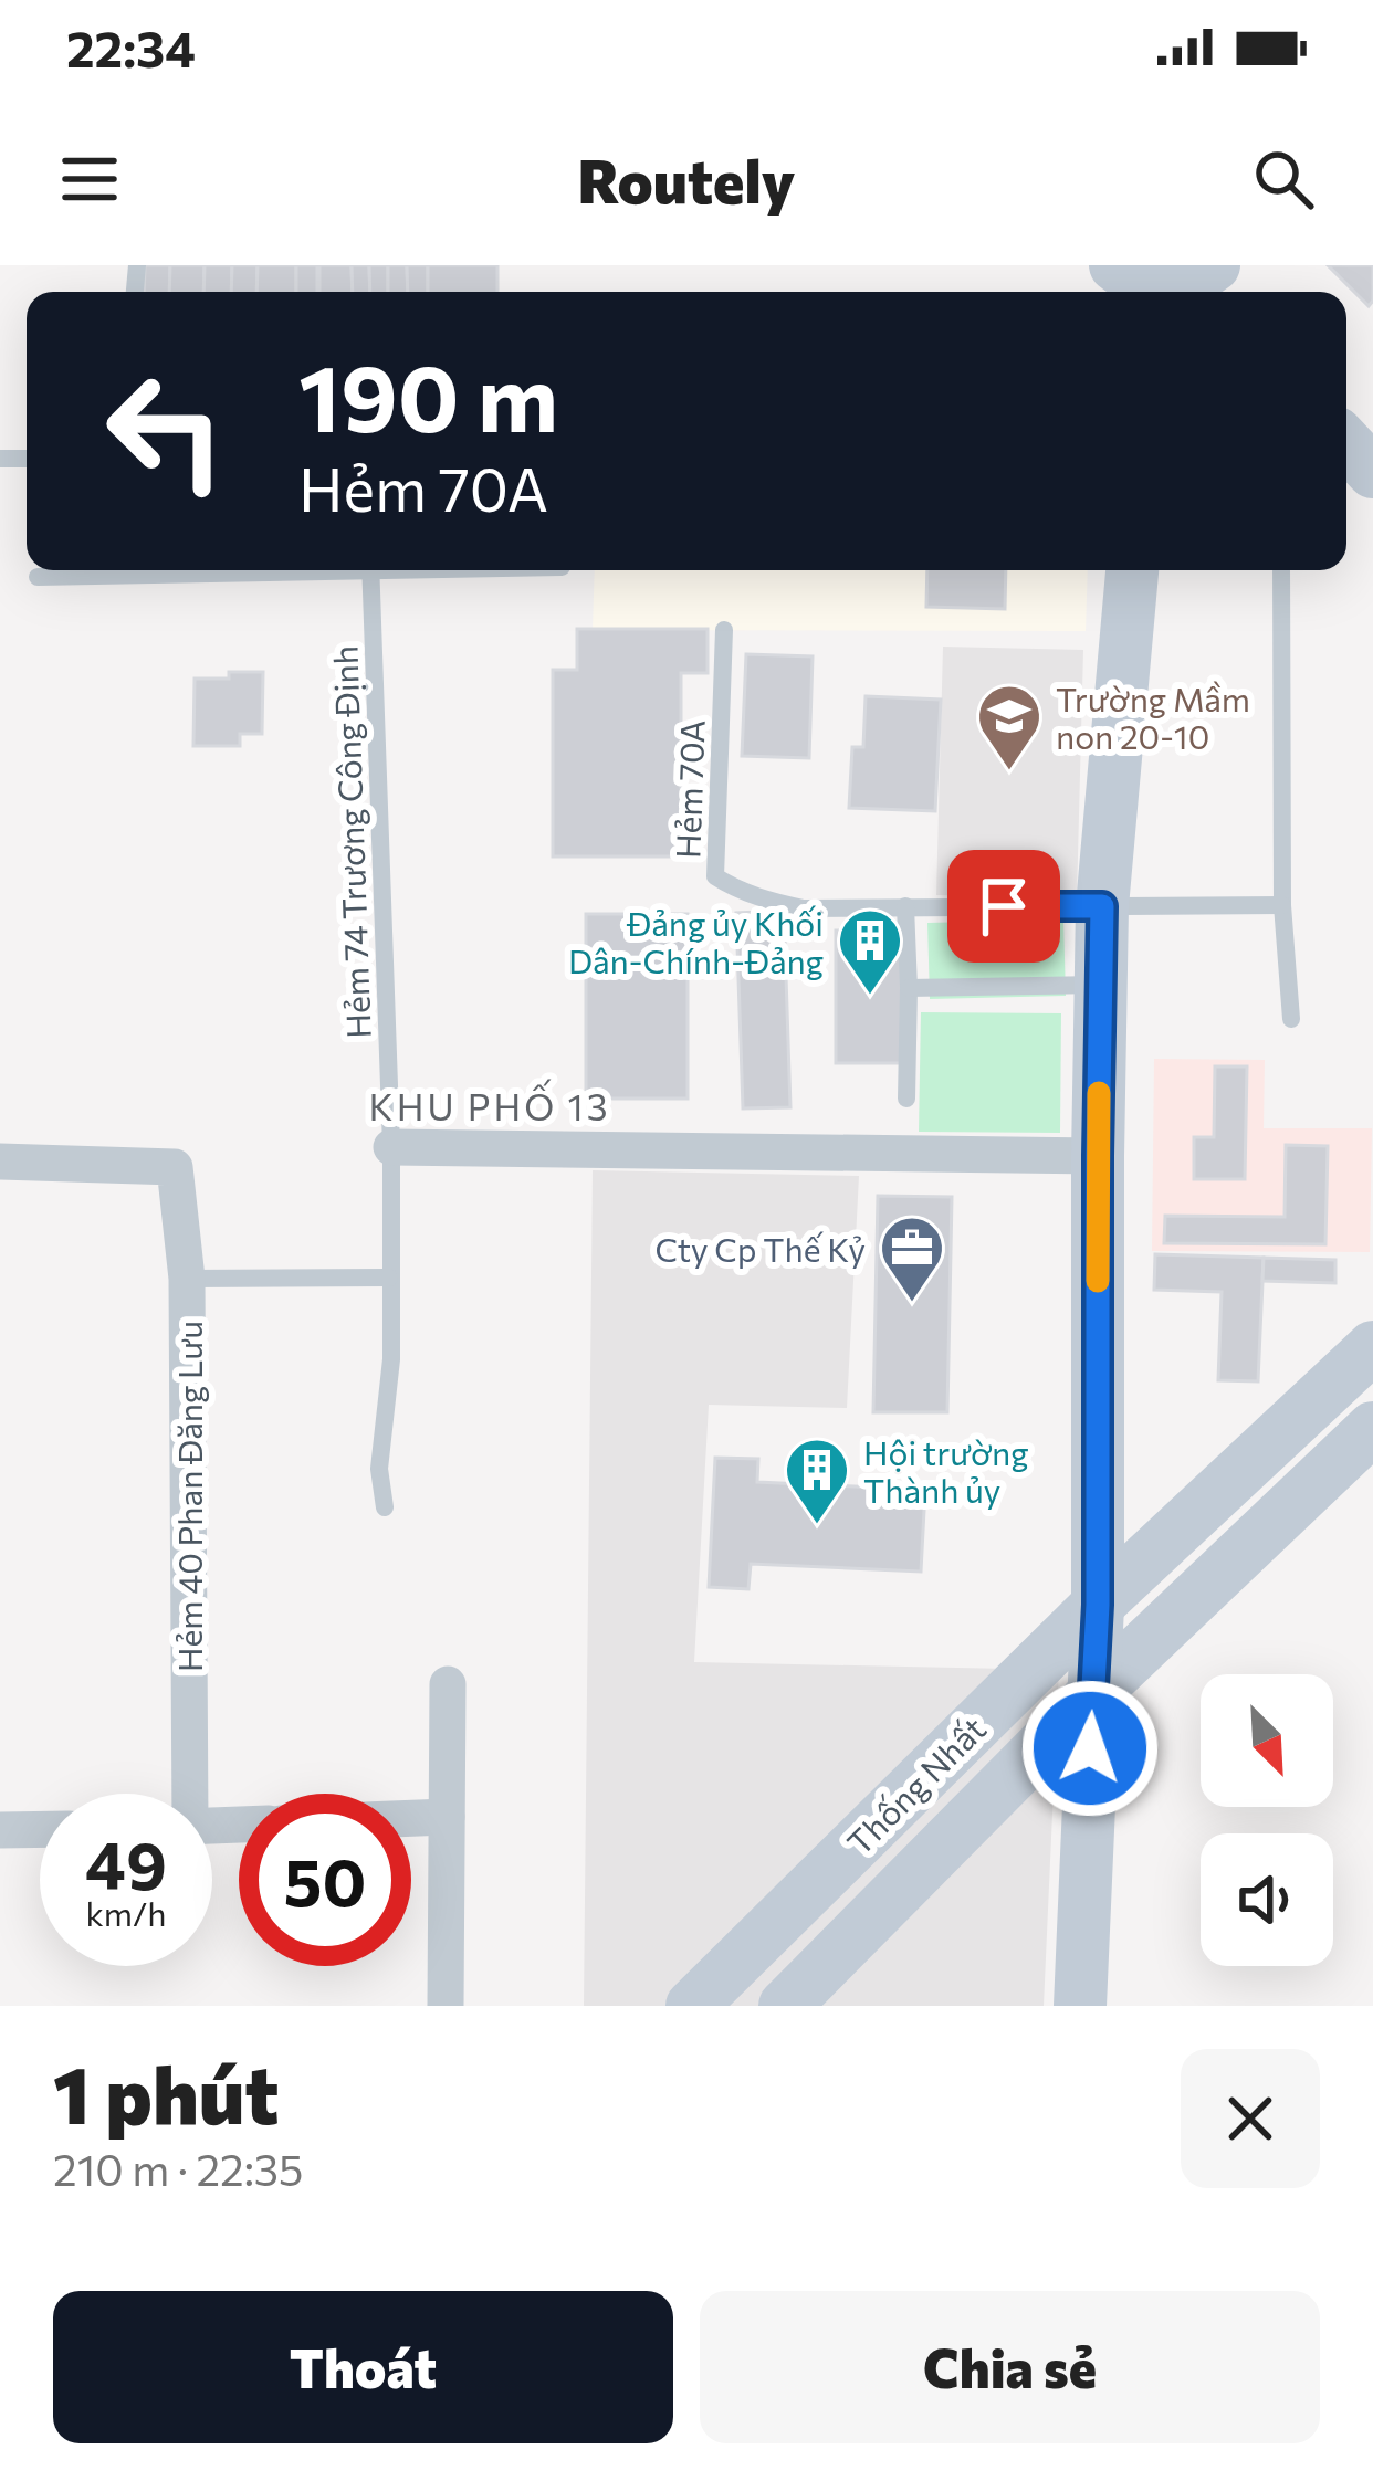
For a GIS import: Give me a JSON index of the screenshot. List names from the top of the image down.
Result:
{
  "streets": {
    "main road": ["Thống Nhất"],
    "street": ["Hẻm 40 Phan Đăng Lưu"],
    "lane": ["Hẻm 70A", "Hẻm 74 Trương Công Định"]
  },
  "districts": ["KHU PHỐ 13"],
  "places": {
    "school or university": ["Trường Mầm non 20-10"],
    "building": ["Đảng ủy Khối Dân-Chính-Đảng", "Hội trường Thành ủy"],
    "office": ["Cty Cp Thế Kỷ"]
  },
  "north": "bottom right",
  "page": {
    "status": "22:34",
    "header": "Routely",
    "turn": ["190 m", "Hẻm 70A"],
    "speed": "49 km/h",
    "limit": "50",
    "heading": ["1 phút", "210 m · 22:35"],
    "buttons": ["Thoát", "Chia sẻ"]
  }
}
